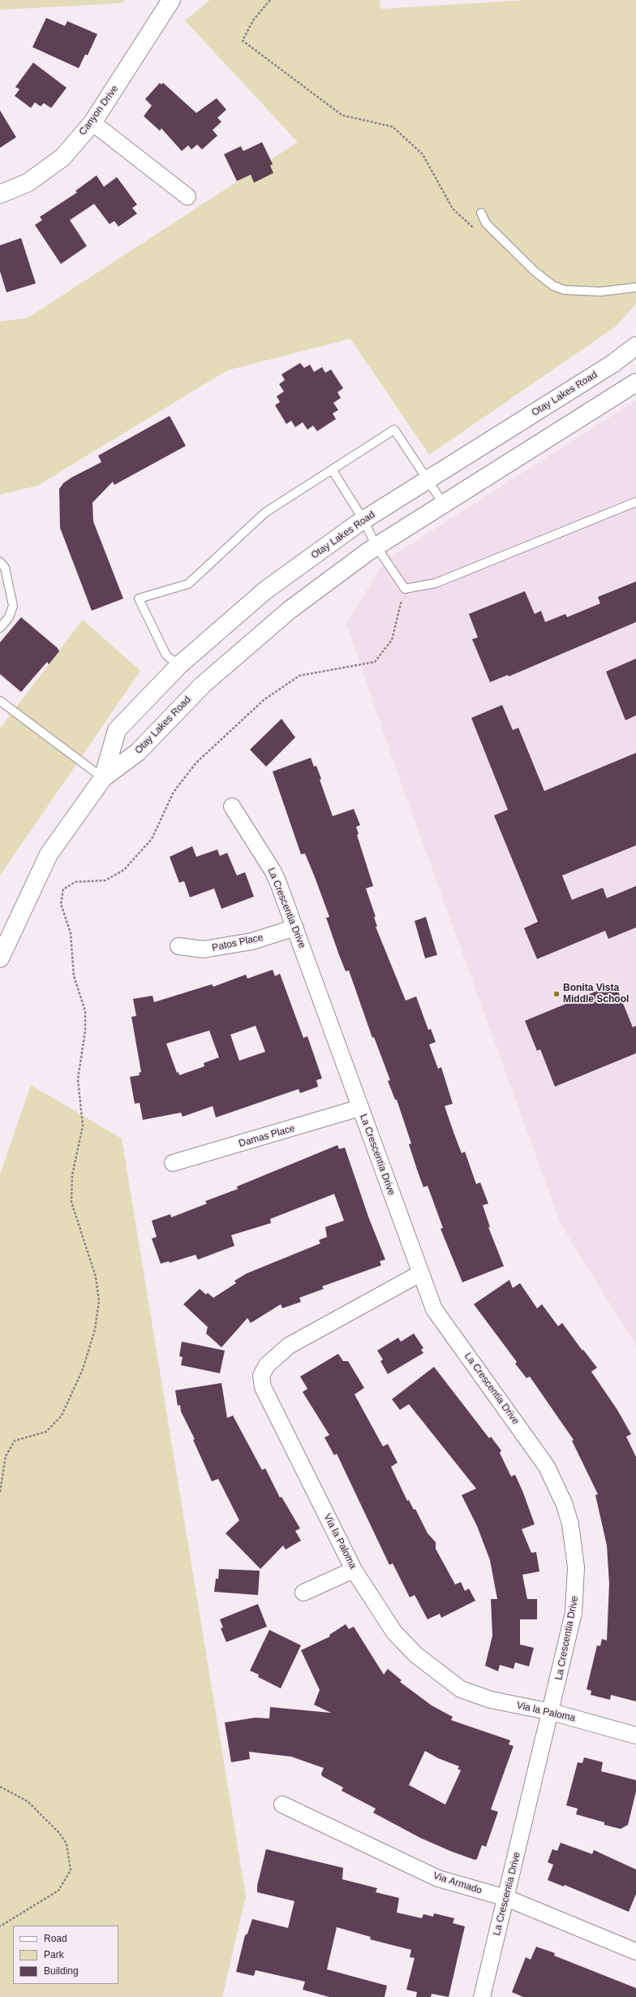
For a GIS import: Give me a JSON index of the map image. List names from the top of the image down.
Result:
{
  "streets": {
    "main road": ["Canyon Drive", "Otay Lakes Road"],
    "street": [
      "La Crescentia Drive",
      "Patos Place",
      "Damas Place",
      "Via la Paloma",
      "Via Armado"
    ]
  },
  "crossings": [
    ["La Crescentia Drive", "Patos Place"],
    ["La Crescentia Drive", "Damas Place"],
    ["La Crescentia Drive", "Via la Paloma"],
    ["La Crescentia Drive", "Via Armado"]
  ],
  "places": ["Bonita Vista Middle School"],
  "legend": ["Road", "Park", "Building"]
}
